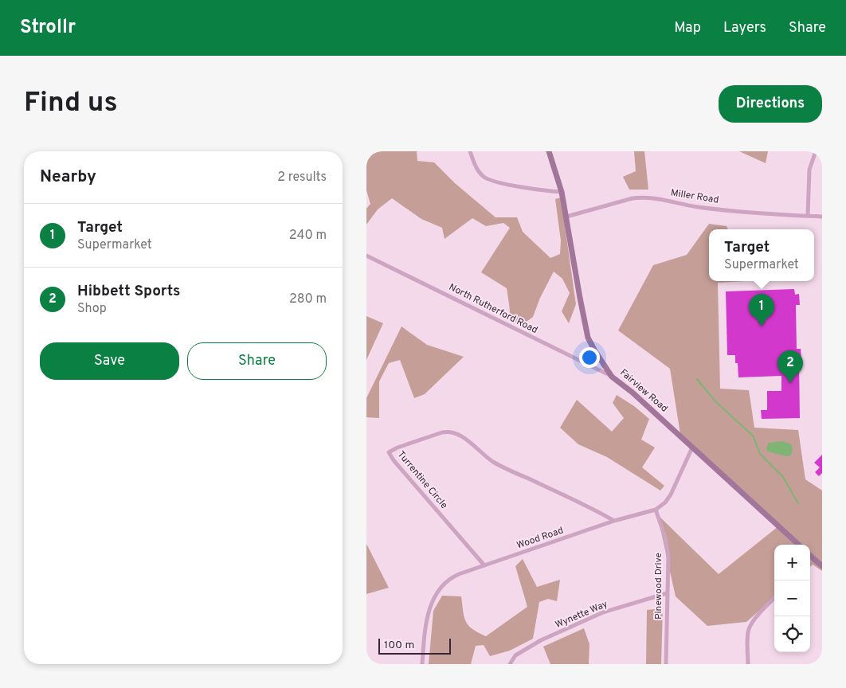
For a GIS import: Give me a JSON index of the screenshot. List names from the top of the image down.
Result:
{
  "streets": {
    "street": [
      "Miller Road",
      "North Rutherford Road",
      "Fairview Road",
      "Turrentine Circle",
      "Wood Road",
      "Pinewood Drive",
      "Wynette Way"
    ]
  },
  "crossings": [
    ["Miller Road", "Fairview Road"],
    ["North Rutherford Road", "Fairview Road"],
    ["Fairview Road", "Wood Road"],
    ["Turrentine Circle", "Wood Road"],
    ["Wood Road", "Pinewood Drive"],
    ["Pinewood Drive", "Wynette Way"]
  ],
  "scale_bar": "100 m",
  "page": {
    "header": "Strollr",
    "nav": ["Map", "Layers", "Share"],
    "buttons": [
      "Directions",
      ["Save", "Share"]
    ],
    "title": "Find us",
    "heading": ["Nearby", "2 results"],
    "list": [
      {
        "mark": "1",
        "name": "Target",
        "note": "Supermarket",
        "value": "240 m"
      },
      {
        "mark": "2",
        "name": "Hibbett Sports",
        "note": "Shop",
        "value": "280 m"
      }
    ],
    "popup": ["Target", "Supermarket"],
    "pins": ["1", "2"],
    "map_buttons": ["+", "−"],
    "scale": "100 m"
  }
}
